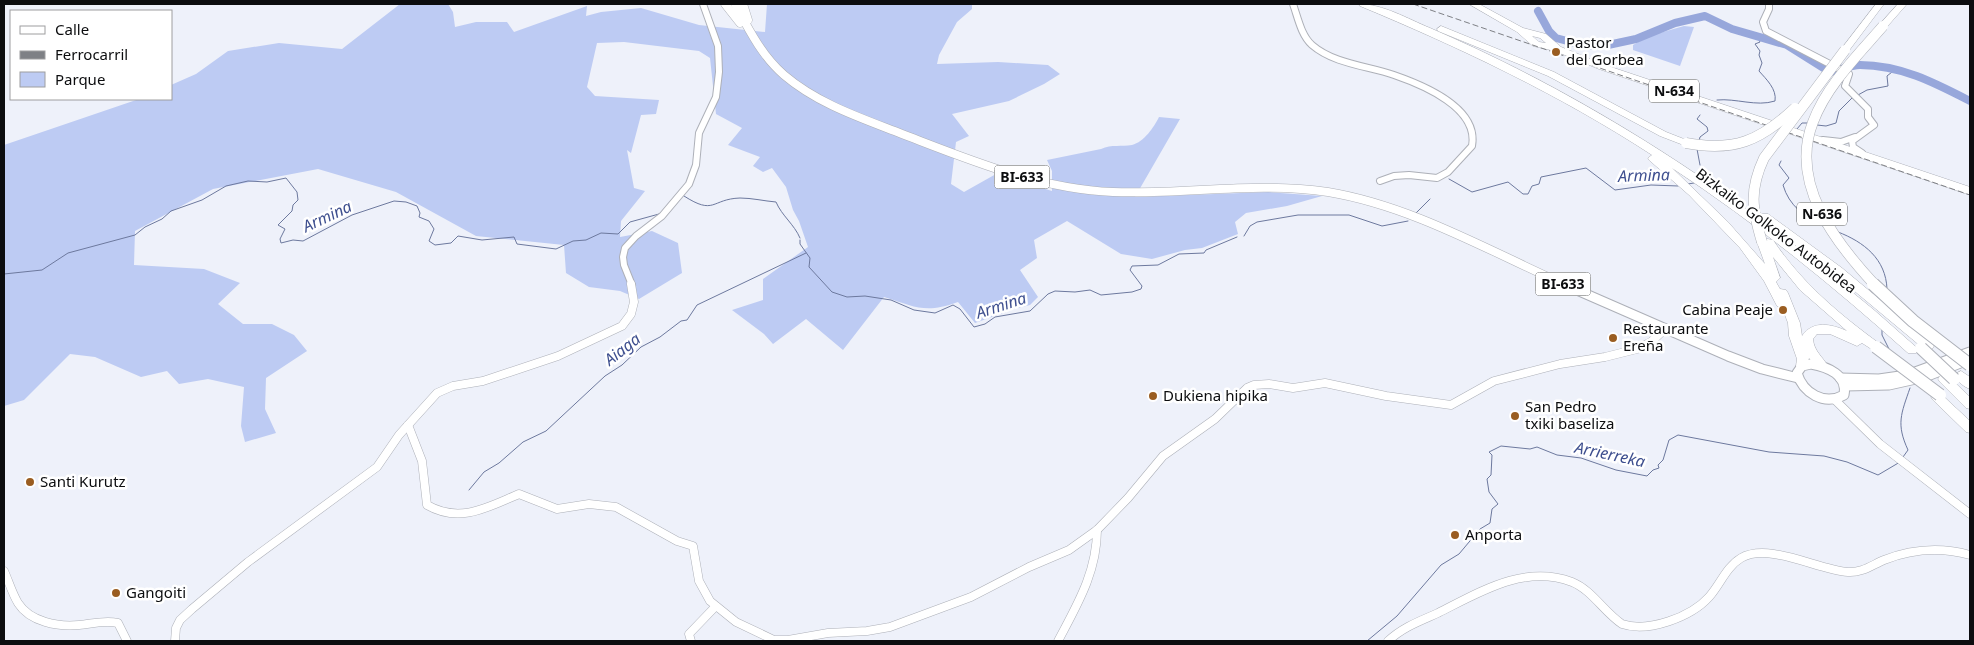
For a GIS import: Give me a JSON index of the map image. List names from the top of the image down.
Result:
{
  "streets": {
    "highway": ["N-634", "N-636", "Bizkaiko Golkoko Autobidea"],
    "main road": ["BI-633"]
  },
  "water": ["Armina", "Aiaga", "Arrierreka"],
  "places": [
    "Pastor del Gorbea",
    "Cabina Peaje",
    "Restaurante Ereña",
    "Dukiena hipika",
    "San Pedro txiki baseliza",
    "Santi Kurutz",
    "Anporta",
    "Gangoiti"
  ],
  "legend": ["Calle", "Ferrocarril", "Parque"]
}
